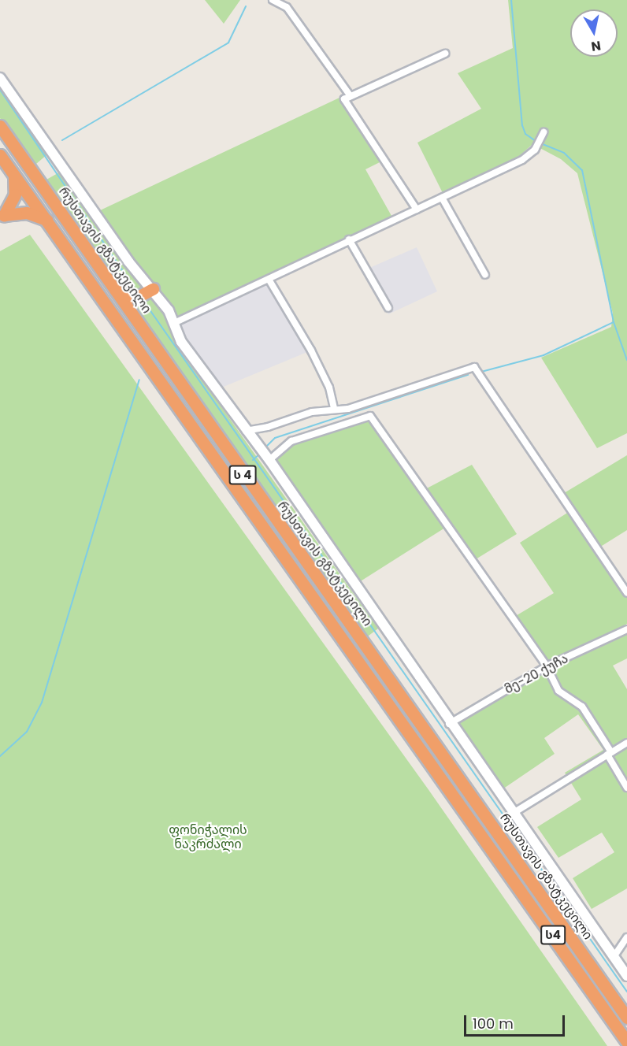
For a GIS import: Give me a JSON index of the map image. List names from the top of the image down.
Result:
{
  "streets": {
    "highway": ["რუსთავის გზატკეცილი", "ს 4", "ს4"],
    "street": ["მე-20 ქუჩა"]
  },
  "parks": ["ფონიჭალის ნაკრძალი"],
  "scale_bar": "100 m",
  "north": "bottom"
}
